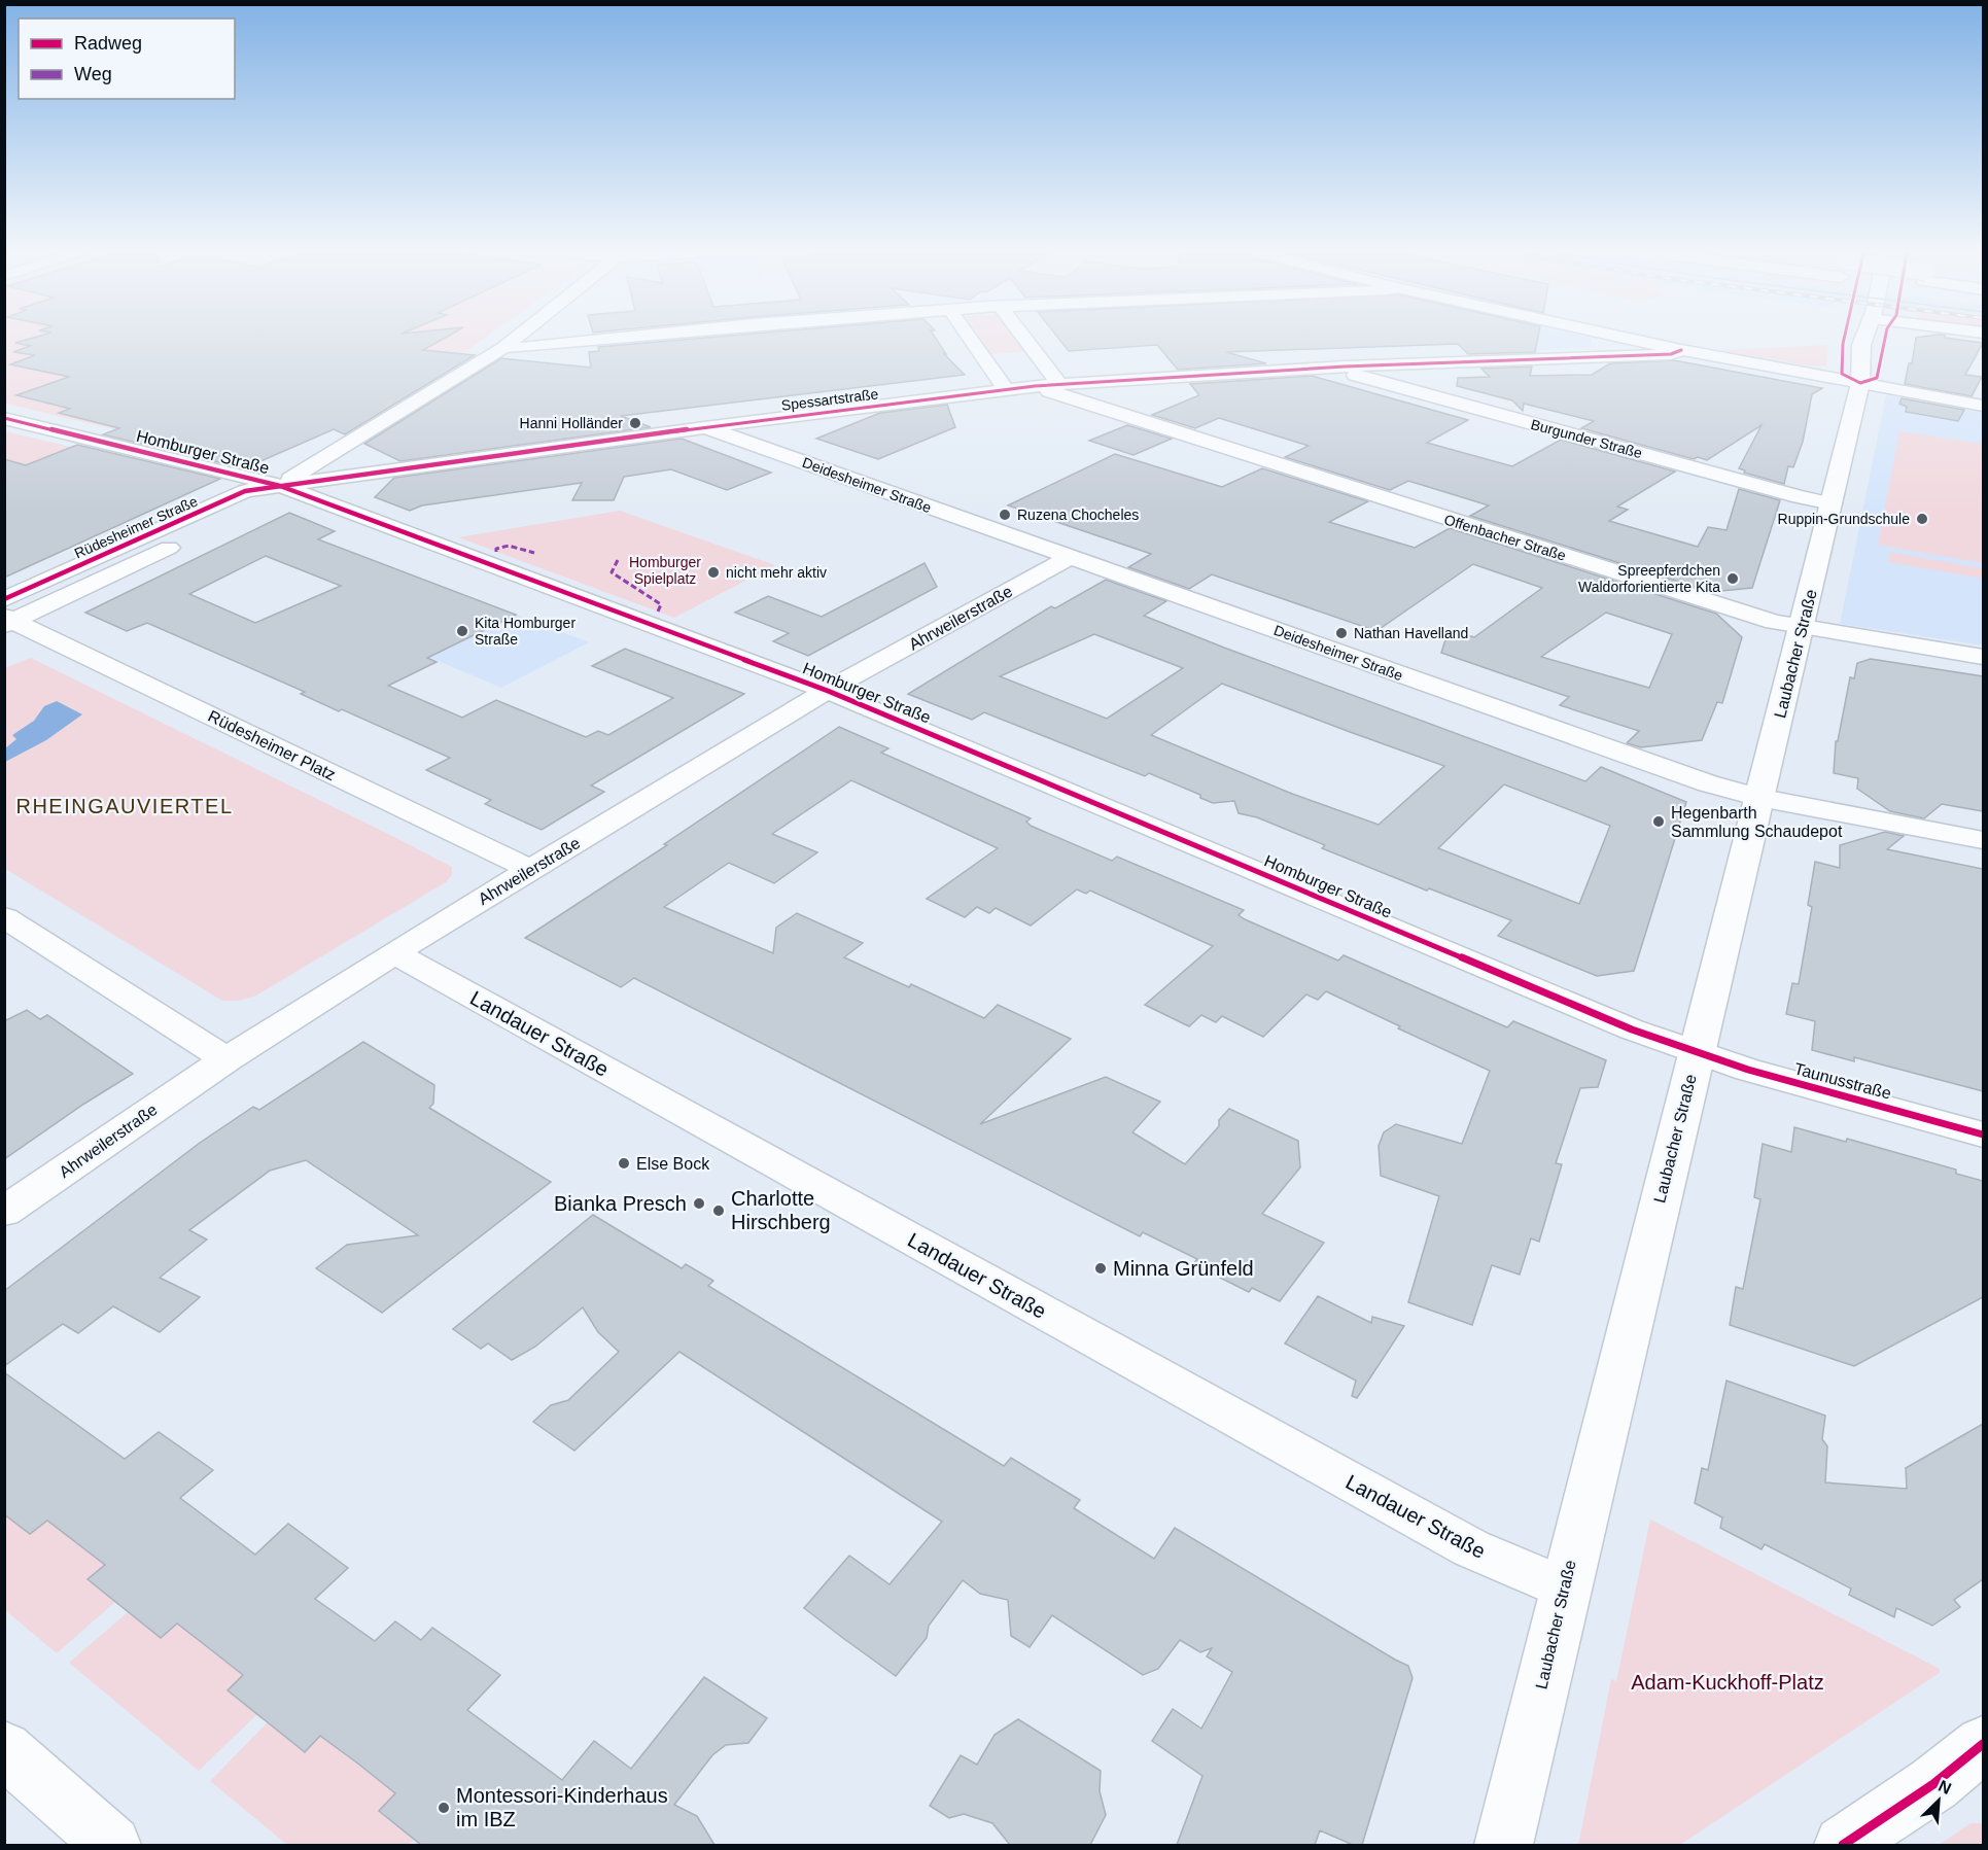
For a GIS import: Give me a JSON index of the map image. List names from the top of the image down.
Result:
{
  "streets": {
    "main road": ["Laubacher Straße"],
    "street": [
      "Spessartstraße",
      "Burgunder Straße",
      "Homburger Straße",
      "Deidesheimer Straße",
      "Rüdesheimer Straße",
      "Offenbacher Straße",
      "Ahrweilerstraße",
      "Rüdesheimer Platz",
      "Landauer Straße",
      "Taunusstraße"
    ]
  },
  "crossings": [
    ["Spessartstraße", "Burgunder Straße"],
    ["Spessartstraße", "Homburger Straße"],
    ["Spessartstraße", "Deidesheimer Straße"],
    ["Spessartstraße", "Rüdesheimer Straße"],
    ["Spessartstraße", "Offenbacher Straße"],
    ["Burgunder Straße", "Laubacher Straße"],
    ["Homburger Straße", "Rüdesheimer Straße"],
    ["Homburger Straße", "Ahrweilerstraße"],
    ["Homburger Straße", "Laubacher Straße"],
    ["Homburger Straße", "Taunusstraße"],
    ["Deidesheimer Straße", "Ahrweilerstraße"],
    ["Deidesheimer Straße", "Laubacher Straße"],
    ["Rüdesheimer Straße", "Rüdesheimer Platz"],
    ["Offenbacher Straße", "Laubacher Straße"],
    ["Ahrweilerstraße", "Rüdesheimer Platz"],
    ["Ahrweilerstraße", "Landauer Straße"],
    ["Laubacher Straße", "Landauer Straße"],
    ["Laubacher Straße", "Taunusstraße"]
  ],
  "districts": ["RHEINGAUVIERTEL"],
  "parks": ["Homburger Spielplatz", "Adam-Kuckhoff-Platz"],
  "places": [
    "Hanni Holländer",
    "Ruzena Chocheles",
    "Ruppin-Grundschule",
    "nicht mehr aktiv",
    "Spreepferdchen Waldorforientierte Kita",
    "Kita Homburger Straße",
    "Nathan Havelland",
    "Hegenbarth Sammlung Schaudepot",
    "Else Bock",
    "Bianka Presch",
    "Charlotte Hirschberg",
    "Minna Grünfeld",
    "Montessori-Kinderhaus im IBZ"
  ],
  "legend": ["Radweg", "Weg"],
  "north": "top right"
}
